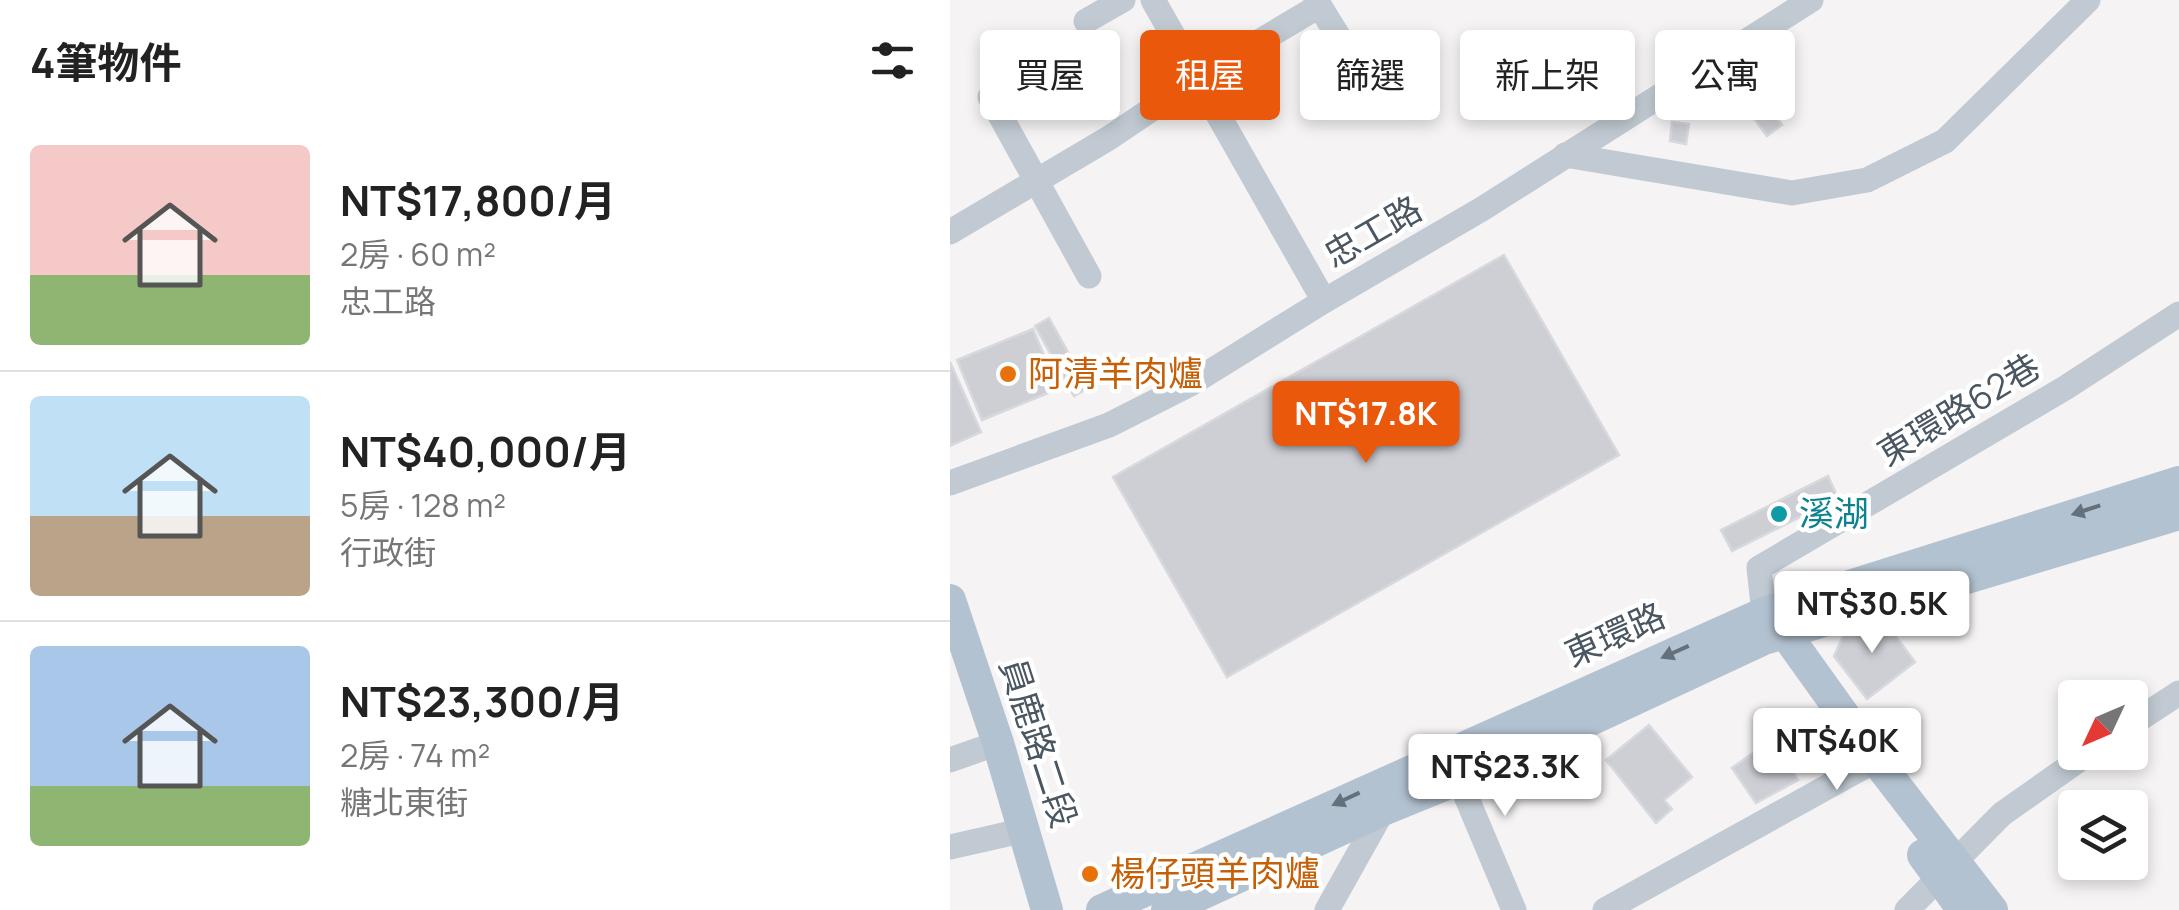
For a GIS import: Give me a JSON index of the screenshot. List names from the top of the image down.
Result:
{
  "streets": {
    "main road": ["東環路", "員鹿路二段"],
    "street": ["忠工路", "東環路62巷"]
  },
  "crossings": [
    ["東環路62巷", "東環路"]
  ],
  "places": ["阿清羊肉爐", "溪湖", "楊仔頭羊肉爐"],
  "north": "bottom left",
  "page": {
    "heading": "4筆物件",
    "chip": [
      "買屋",
      "租屋",
      "篩選",
      "新上架",
      "公寓"
    ],
    "list": [
      {
        "name": "NT$17,800/月",
        "note": "2房 · 60 m² · 忠工路"
      },
      {
        "name": "NT$40,000/月",
        "note": "5房 · 128 m² · 行政街"
      },
      {
        "name": "NT$23,300/月",
        "note": "2房 · 74 m² · 糖北東街"
      }
    ],
    "price": [
      "NT$17.8K",
      "NT$30.5K",
      "NT$40K",
      "NT$23.3K"
    ]
  }
}
